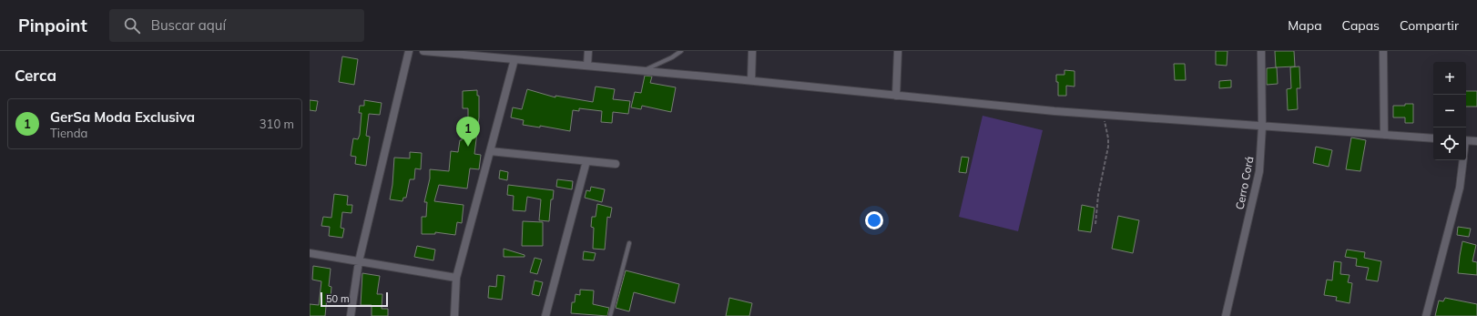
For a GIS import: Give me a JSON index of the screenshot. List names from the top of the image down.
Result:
{
  "streets": {
    "street": ["Cerro Corá"]
  },
  "scale_bar": "50 m",
  "page": {
    "header": "Pinpoint",
    "search": "Buscar aquí",
    "nav": ["Mapa", "Capas", "Compartir"],
    "heading": "Cerca",
    "map_buttons": ["+", "−"],
    "list": [
      {
        "mark": "1",
        "name": "GerSa Moda Exclusiva",
        "note": "Tienda",
        "value": "310 m"
      }
    ],
    "pins": "1",
    "scale": "50 m"
  }
}
